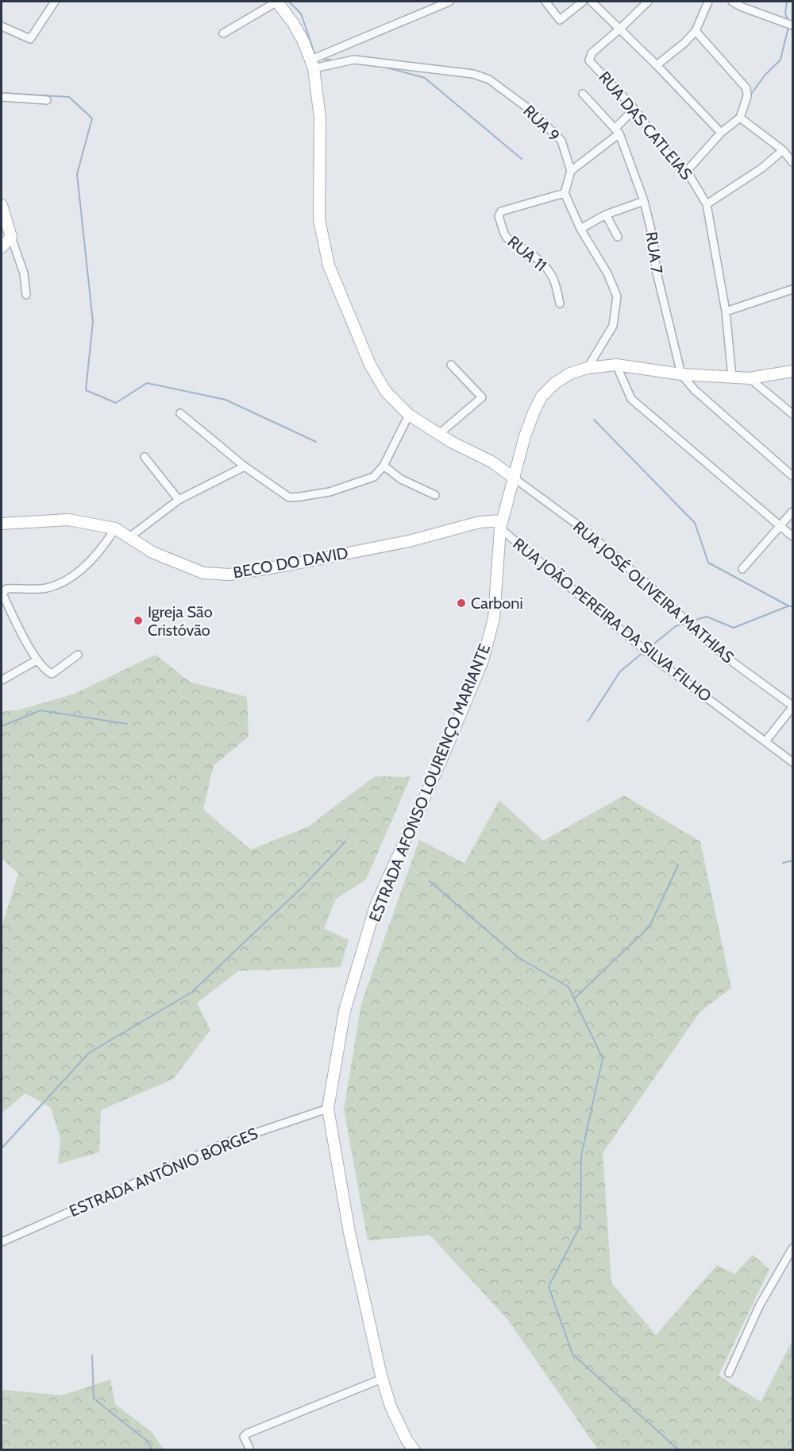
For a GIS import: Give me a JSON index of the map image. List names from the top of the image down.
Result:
{
  "streets": {
    "main road": ["BECO DO DAVID", "ESTRADA AFONSO LOURENÇO MARIANTE"],
    "street": [
      "RUA 9",
      "RUA DAS CATLEIAS",
      "RUA 7",
      "RUA 11",
      "RUA JOSÉ OLIVEIRA MATHIAS",
      "RUA JOÃO PEREIRA DA SILVA FILHO",
      "ESTRADA ANTÔNIO BORGES"
    ]
  },
  "crossings": [
    ["RUA DAS CATLEIAS", "ESTRADA AFONSO LOURENÇO MARIANTE"],
    ["RUA 7", "ESTRADA AFONSO LOURENÇO MARIANTE"],
    ["BECO DO DAVID", "RUA JOÃO PEREIRA DA SILVA FILHO"],
    ["BECO DO DAVID", "ESTRADA AFONSO LOURENÇO MARIANTE"],
    ["RUA JOSÉ OLIVEIRA MATHIAS", "ESTRADA AFONSO LOURENÇO MARIANTE"],
    ["RUA JOÃO PEREIRA DA SILVA FILHO", "ESTRADA AFONSO LOURENÇO MARIANTE"],
    ["ESTRADA AFONSO LOURENÇO MARIANTE", "ESTRADA ANTÔNIO BORGES"]
  ],
  "places": ["Carboni", "Igreja São Cristóvão"]
}
